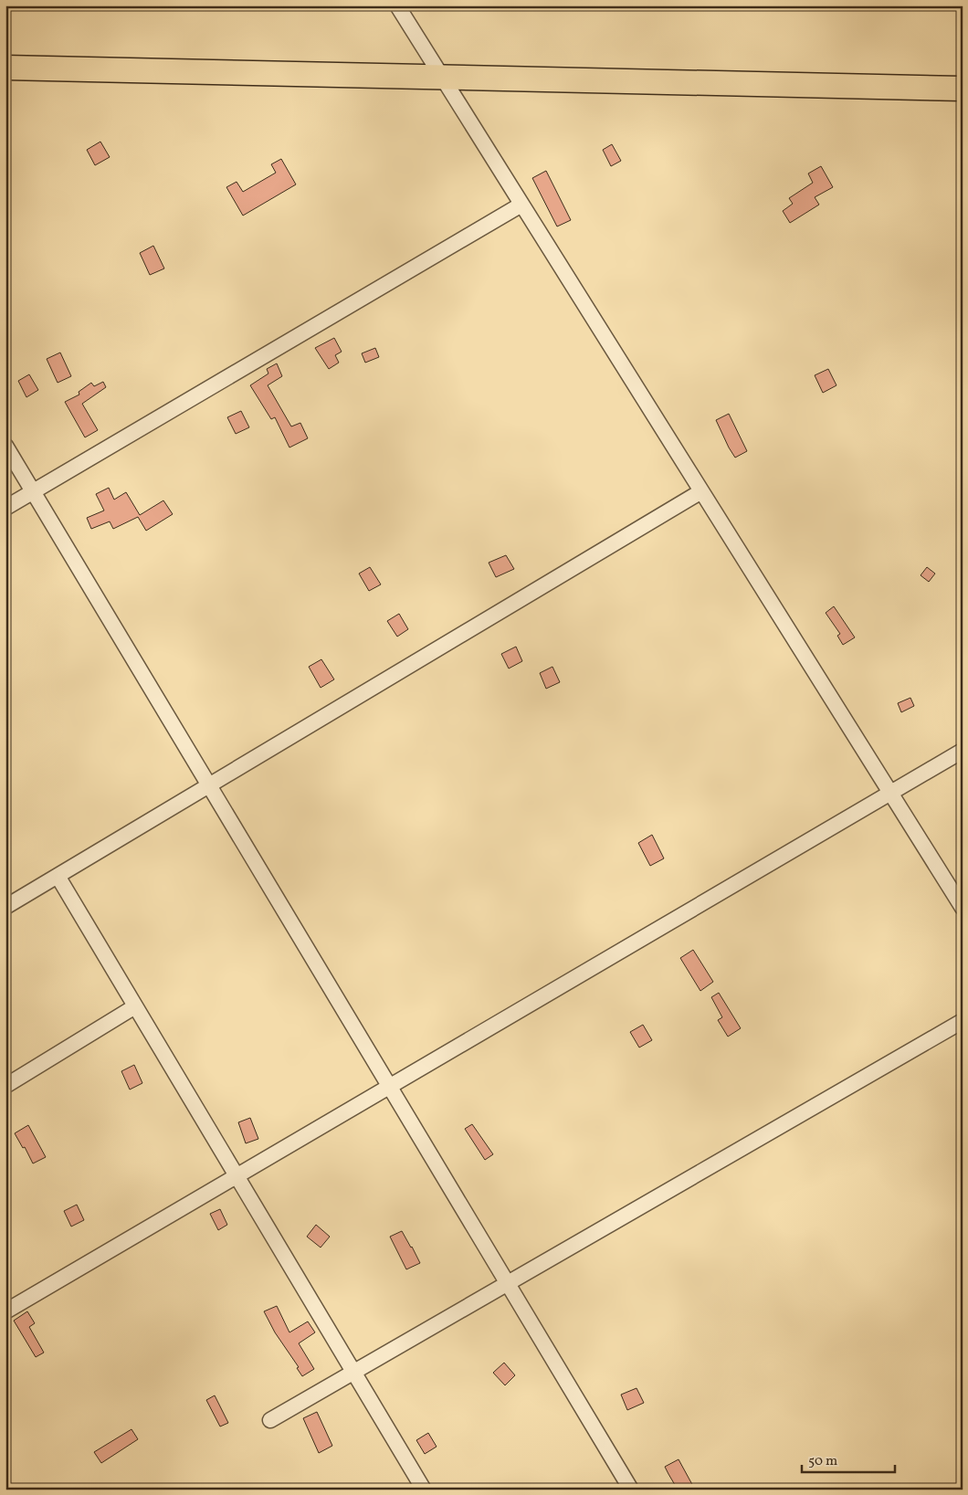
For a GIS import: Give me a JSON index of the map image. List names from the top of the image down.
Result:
{
  "scale_bar": "50 m"
}
